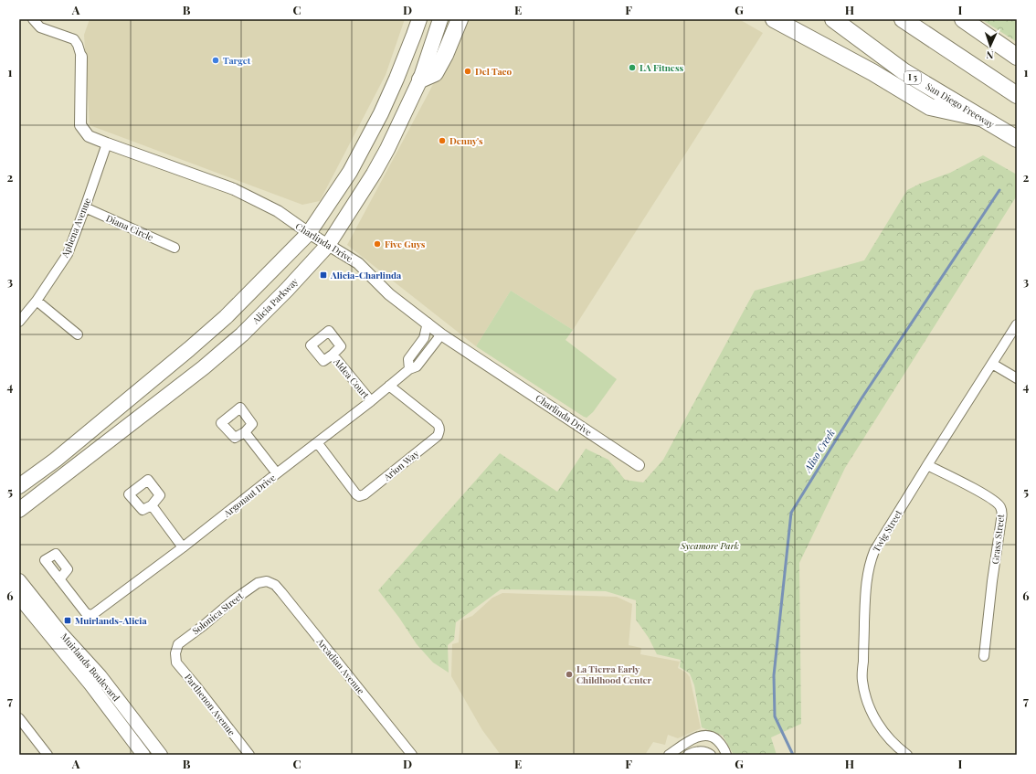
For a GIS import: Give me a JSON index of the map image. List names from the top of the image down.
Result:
{
  "streets": {
    "highway": ["I 5", "San Diego Freeway"],
    "main road": ["Alicia Parkway", "Muirlands Boulevard"],
    "street": [
      "Aphena Avenue",
      "Diana Circle",
      "Charlinda Drive",
      "Aldea Court",
      "Arion Way",
      "Argonaut Drive",
      "Twig Street",
      "Grass Street",
      "Solonica Street",
      "Arcadian Avenue",
      "Parthenon Avenue"
    ]
  },
  "crossings": [
    ["Aphena Avenue", "Diana Circle"],
    ["Aphena Avenue", "Charlinda Drive"],
    ["Charlinda Drive", "Alicia Parkway"],
    ["Charlinda Drive", "Argonaut Drive"],
    ["Aldea Court", "Argonaut Drive"],
    ["Arion Way", "Argonaut Drive"],
    ["Twig Street", "Grass Street"],
    ["Solonica Street", "Arcadian Avenue"],
    ["Solonica Street", "Parthenon Avenue"]
  ],
  "water": ["Aliso Creek"],
  "parks": ["Sycamore Park"],
  "places": {
    "other": [
      "Target",
      "LA Fitness",
      "Del Taco",
      "Denny's",
      "Five Guys",
      "La Tierra Early Childhood Center"
    ],
    "transit": ["Alicia-Charlinda", "Muirlands-Alicia"]
  },
  "north": "bottom",
  "grid": {
    "columns": [
      "A",
      "B",
      "C",
      "D",
      "E",
      "F",
      "G",
      "H",
      "I"
    ],
    "rows": [
      "1",
      "2",
      "3",
      "4",
      "5",
      "6",
      "7"
    ]
  }
}
